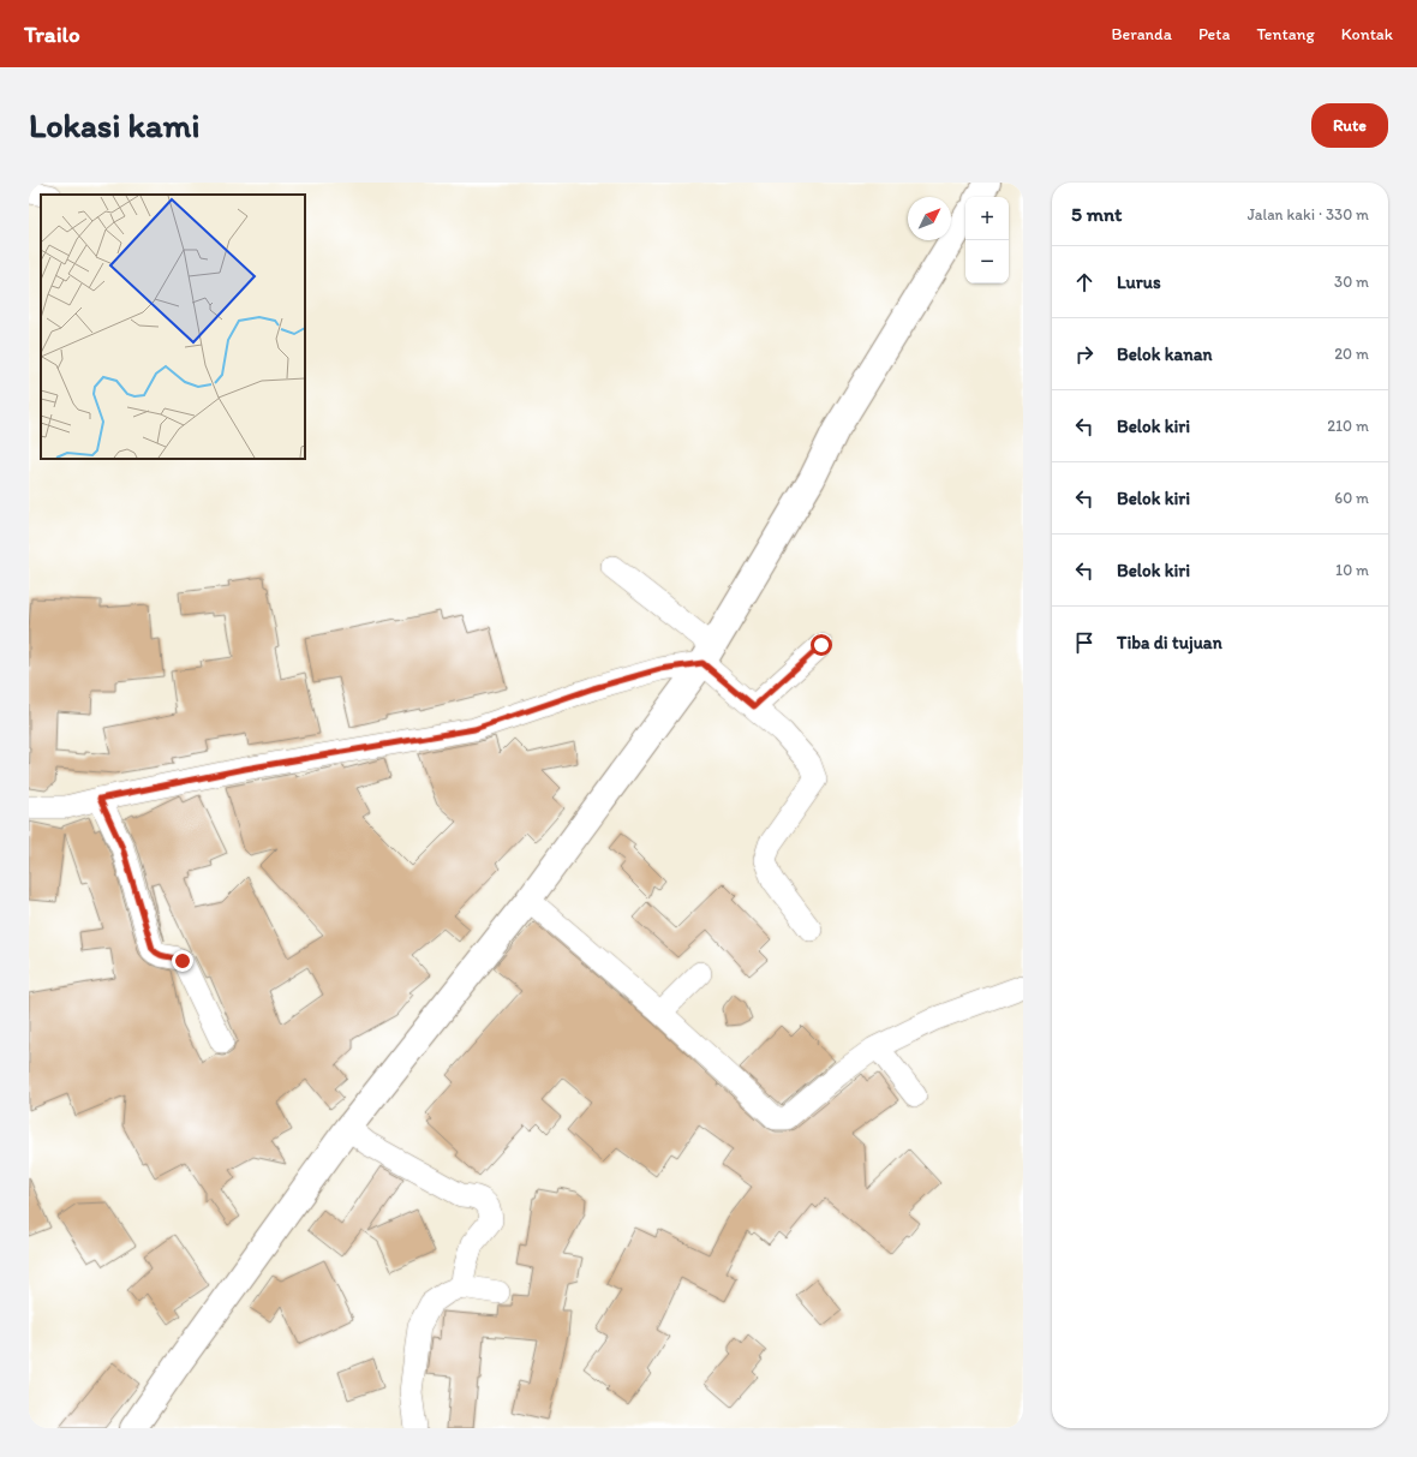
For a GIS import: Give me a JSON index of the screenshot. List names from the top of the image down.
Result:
{
  "north": "top right",
  "page": {
    "header": "Trailo",
    "nav": [
      "Beranda",
      "Peta",
      "Tentang",
      "Kontak"
    ],
    "buttons": "Rute",
    "title": "Lokasi kami",
    "heading": ["5 mnt", "Jalan kaki · 330 m"],
    "map_buttons": ["+", "−"],
    "list": [
      ["Lurus", "30 m"],
      ["Belok kanan", "20 m"],
      ["Belok kiri", "210 m"],
      ["Belok kiri", "60 m"],
      ["Belok kiri", "10 m"],
      "Tiba di tujuan"
    ]
  }
}
